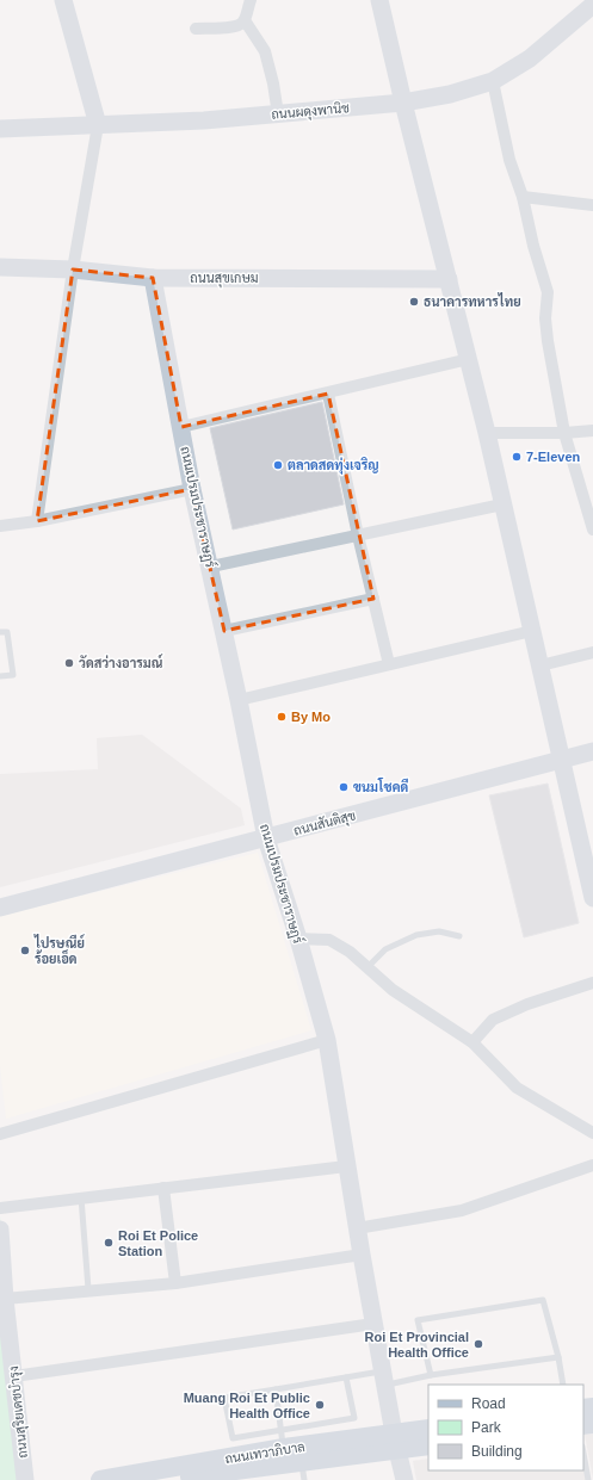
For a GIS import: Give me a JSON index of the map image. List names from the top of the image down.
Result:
{
  "streets": {
    "main road": ["ถนนเทวาภิบาล"],
    "street": [
      "ถนนผดุงพานิช",
      "ถนนสุขเกษม",
      "ถนนเปรมประชาราษฏร์",
      "ถนนสันติสุข",
      "ถนนสุริยเดชบำรุง"
    ]
  },
  "crossings": [
    ["ถนนสุขเกษม", "ถนนเปรมประชาราษฏร์"],
    ["ถนนเปรมประชาราษฏร์", "ถนนสันติสุข"],
    ["ถนนเปรมประชาราษฏร์", "ถนนเทวาภิบาล"]
  ],
  "places": [
    "ธนาคารทหารไทย",
    "7-Eleven",
    "ตลาดสดทุ่งเจริญ",
    "วัดสว่างอารมณ์",
    "By Mo",
    "ขนมโชคดี",
    "ไปรษณีย์ ร้อยเอ็ด",
    "Roi Et Police Station",
    "Roi Et Provincial Health Office",
    "Muang Roi Et Public Health Office"
  ],
  "legend": ["Road", "Park", "Building"]
}
